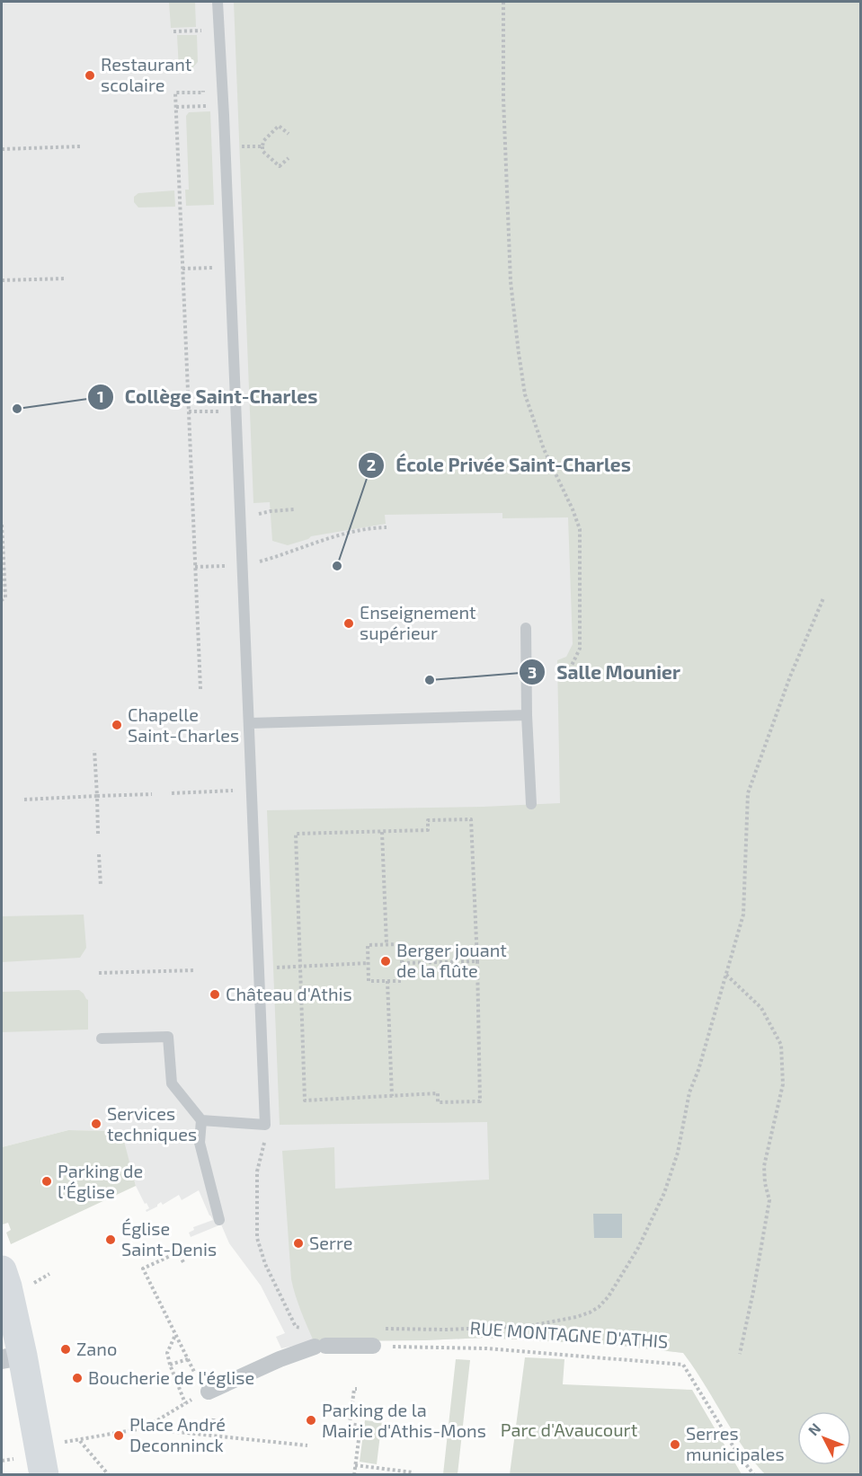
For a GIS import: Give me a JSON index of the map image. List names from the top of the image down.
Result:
{
  "streets": {
    "path": ["RUE MONTAGNE D'ATHIS"]
  },
  "parks": ["Parc d'Avaucourt"],
  "places": [
    "Restaurant scolaire",
    "Collège Saint-Charles",
    "École Privée Saint-Charles",
    "Enseignement supérieur",
    "Salle Mounier",
    "Chapelle Saint-Charles",
    "Berger jouant de la flûte",
    "Château d'Athis",
    "Services techniques",
    "Parking de l'Église",
    "Église Saint-Denis",
    "Serre",
    "Zano",
    "Boucherie de l'église",
    "Parking de la Mairie d'Athis-Mons",
    "Place André Deconninck",
    "Serres municipales"
  ],
  "north": "top left"
}
